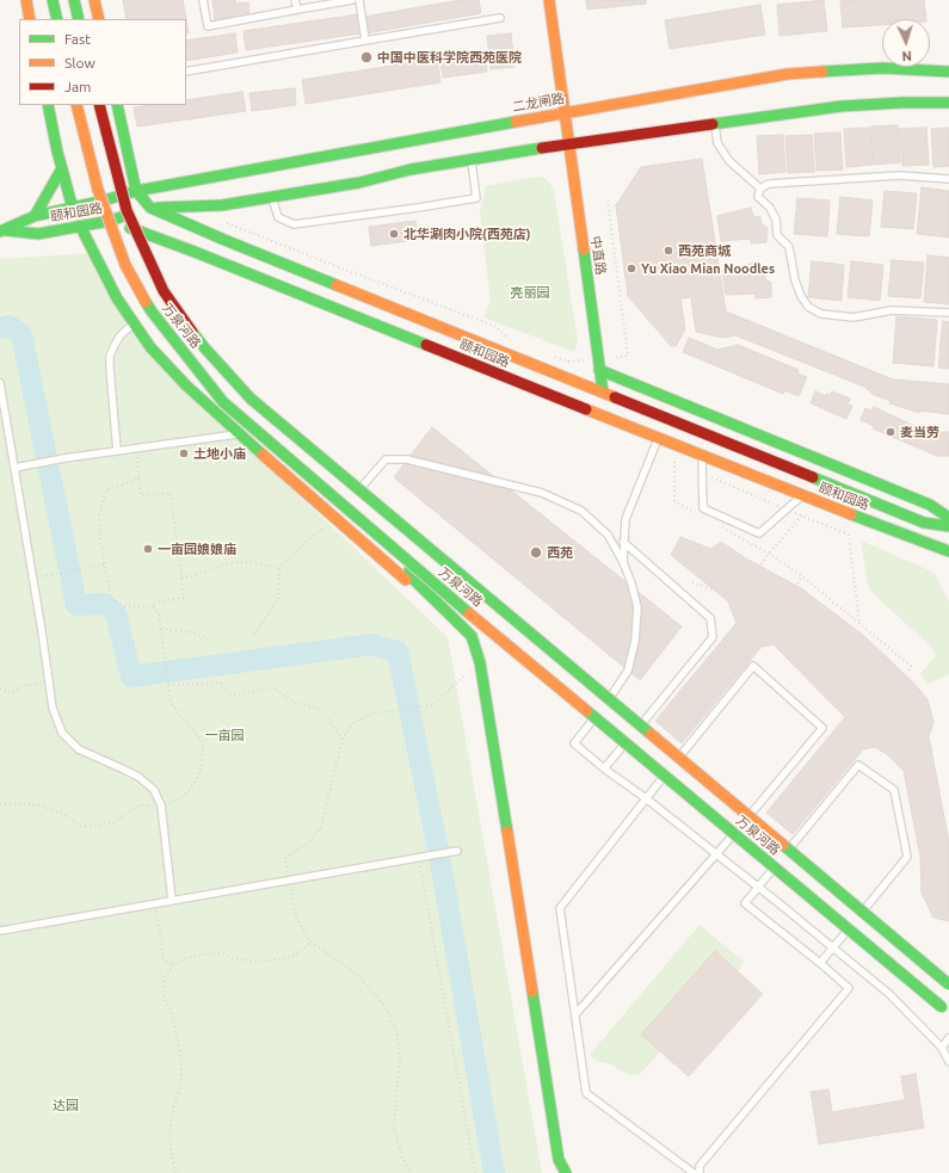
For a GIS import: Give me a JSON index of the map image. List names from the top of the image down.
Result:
{
  "streets": {
    "main road": [
      "二龙闸路",
      "颐和园路",
      "中直路",
      "万泉河路"
    ]
  },
  "crossings": [
    ["二龙闸路", "颐和园路"],
    ["二龙闸路", "中直路"],
    ["颐和园路", "中直路"]
  ],
  "parks": ["亮丽园", "一亩园", "达园"],
  "places": [
    "中国中医科学院西苑医院",
    "北华涮肉小院(西苑店)",
    "西苑商城",
    "Yu Xiao Mian Noodles",
    "麦当劳",
    "土地小庙",
    "一亩园娘娘庙",
    "西苑"
  ],
  "legend": ["Fast", "Slow", "Jam"],
  "north": "bottom"
}
